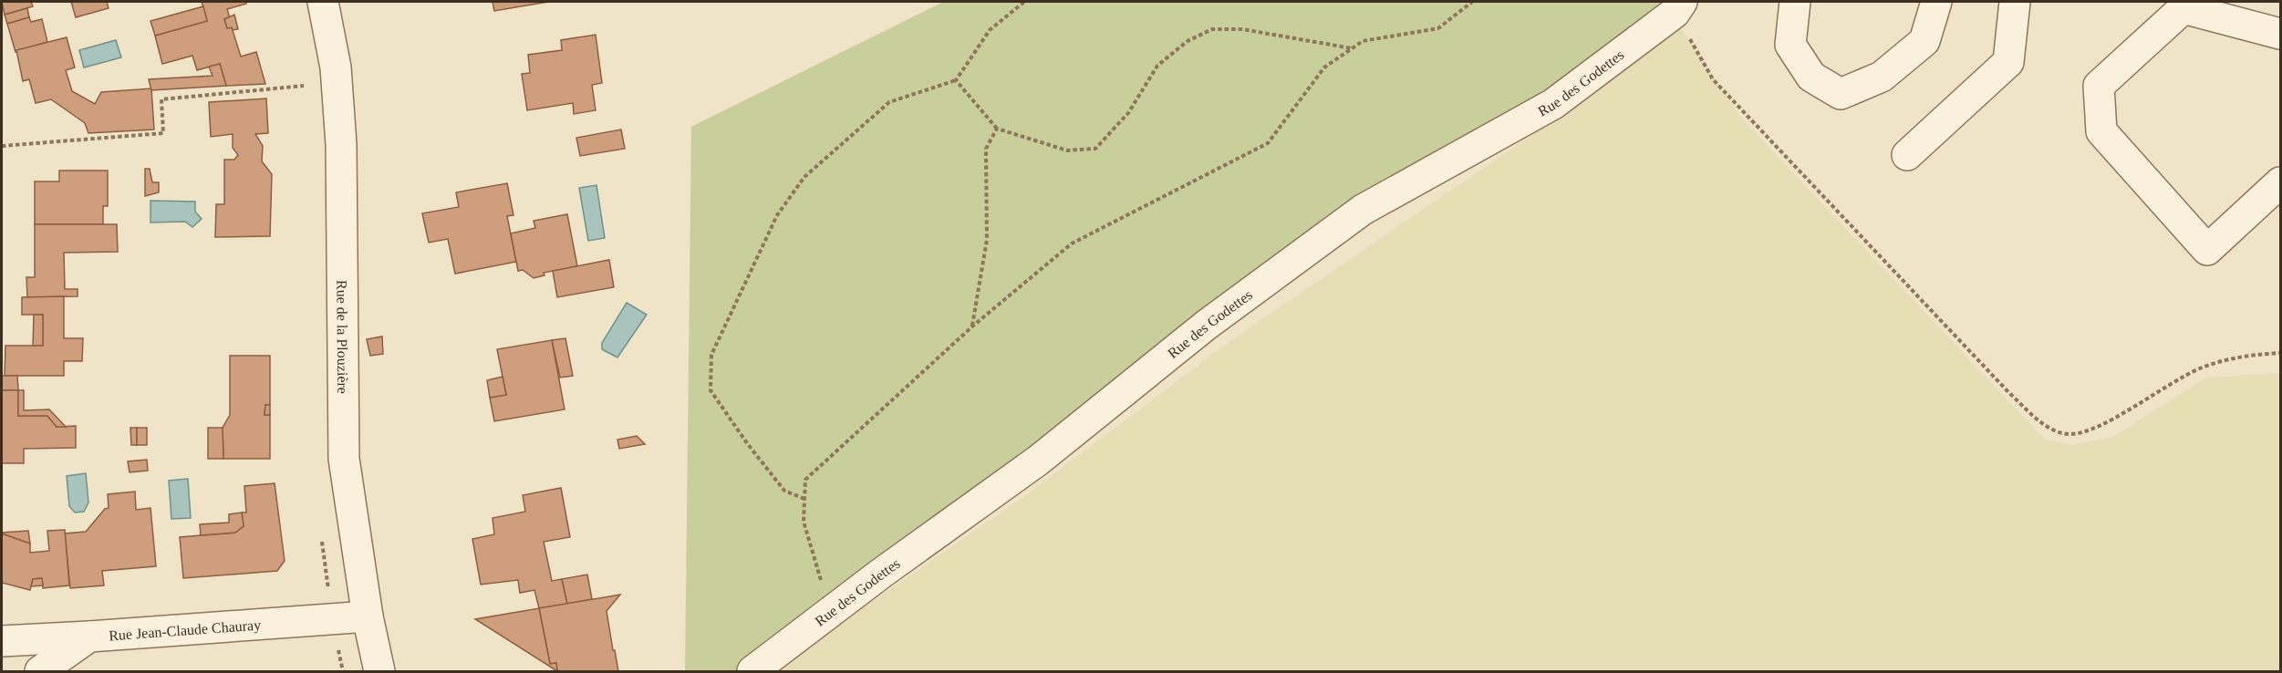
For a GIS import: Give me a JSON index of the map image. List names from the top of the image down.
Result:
{
  "streets": {
    "street": ["Rue des Godettes", "Rue de la Plouzière", "Rue Jean-Claude Chauray"]
  },
  "crossings": [
    ["Rue de la Plouzière", "Rue Jean-Claude Chauray"]
  ]
}
